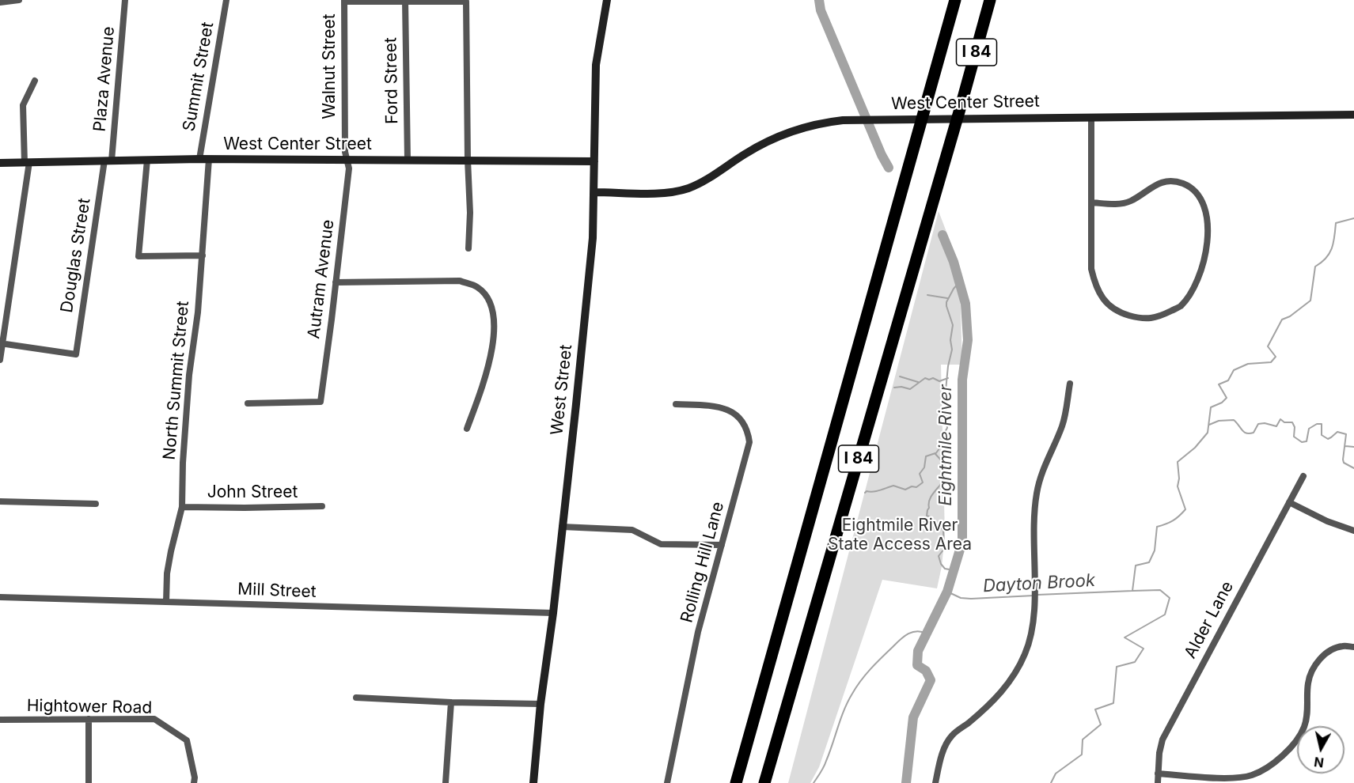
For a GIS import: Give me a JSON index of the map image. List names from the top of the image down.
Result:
{
  "streets": {
    "highway": ["I 84"],
    "street": [
      "Walnut Street",
      "Summit Street",
      "Plaza Avenue",
      "Ford Street",
      "West Center Street",
      "Douglas Street",
      "Autram Avenue",
      "North Summit Street",
      "West Street",
      "John Street",
      "Rolling Hill Lane",
      "Mill Street",
      "Alder Lane",
      "Hightower Road"
    ]
  },
  "crossings": [
    ["Walnut Street", "West Center Street"],
    ["Walnut Street", "Autram Avenue"],
    ["Summit Street", "West Center Street"],
    ["Plaza Avenue", "West Center Street"],
    ["Plaza Avenue", "Douglas Street"],
    ["Ford Street", "West Center Street"],
    ["West Center Street", "Douglas Street"],
    ["West Center Street", "Autram Avenue"],
    ["West Center Street", "North Summit Street"],
    ["West Center Street", "West Street"],
    ["North Summit Street", "John Street"],
    ["North Summit Street", "Mill Street"],
    ["West Street", "Mill Street"]
  ],
  "water": ["Eightmile River", "Dayton Brook"],
  "parks": ["Eightmile River State Access Area"],
  "north": "bottom"
}
